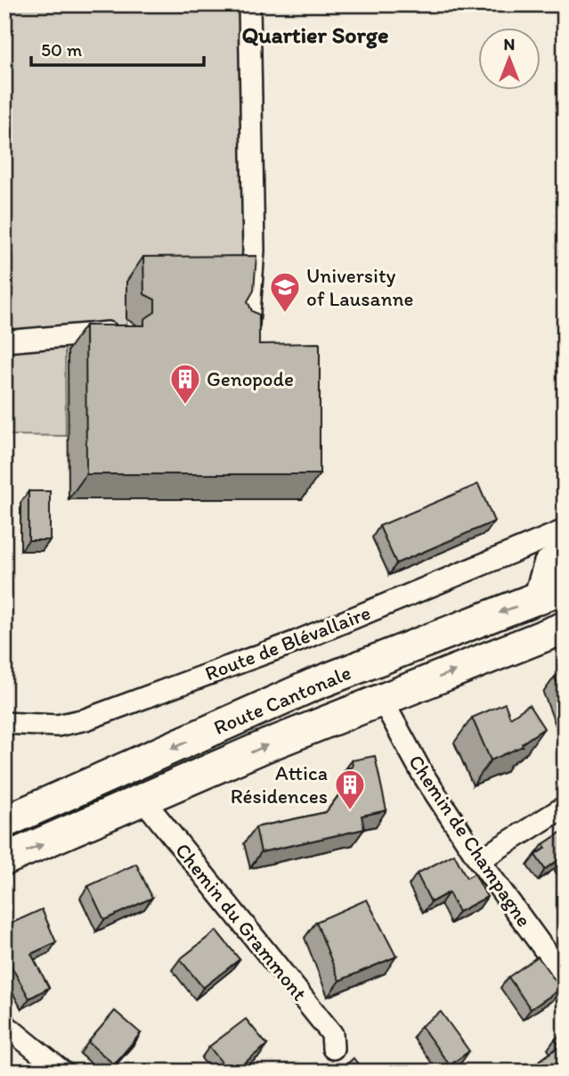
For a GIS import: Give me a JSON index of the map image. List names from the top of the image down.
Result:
{
  "streets": {
    "main road": ["Route Cantonale"],
    "street": ["Route de Blévallaire", "Chemin de Champagne", "Chemin du Grammont"]
  },
  "crossings": [
    ["Route Cantonale", "Chemin de Champagne"],
    ["Route Cantonale", "Chemin du Grammont"]
  ],
  "districts": ["Quartier Sorge"],
  "places": {
    "school or university": ["University of Lausanne"],
    "building": ["Genopode", "Attica Résidences"]
  },
  "scale_bar": "50 m",
  "north": "top"
}
